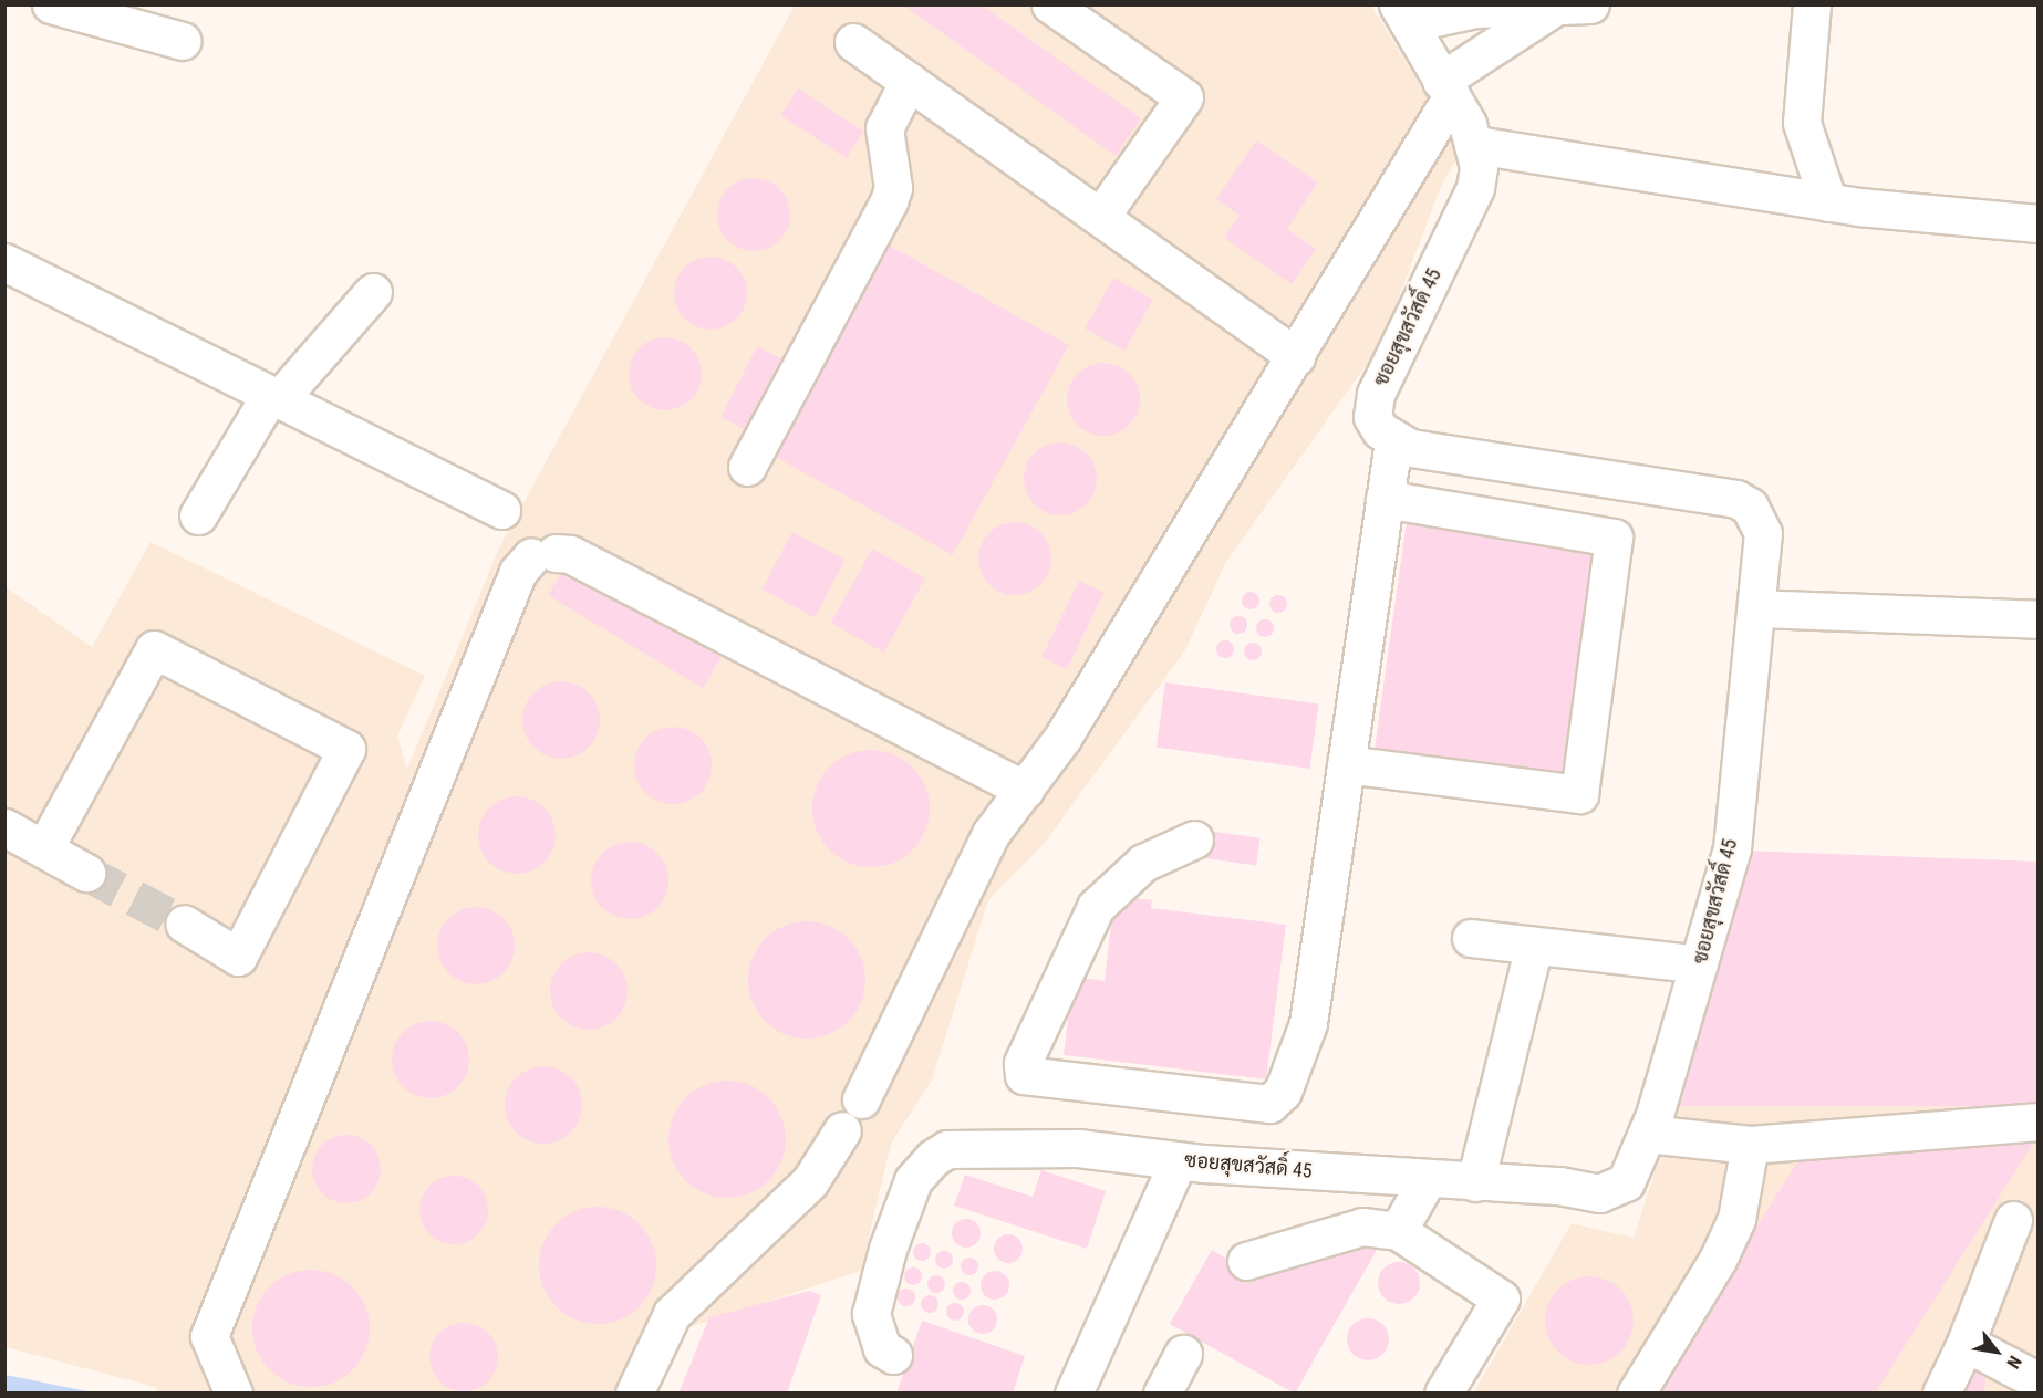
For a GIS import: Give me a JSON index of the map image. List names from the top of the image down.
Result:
{
  "streets": {
    "street": ["ซอยสุขสวัสดิ์ 45"]
  },
  "north": "bottom right"
}
